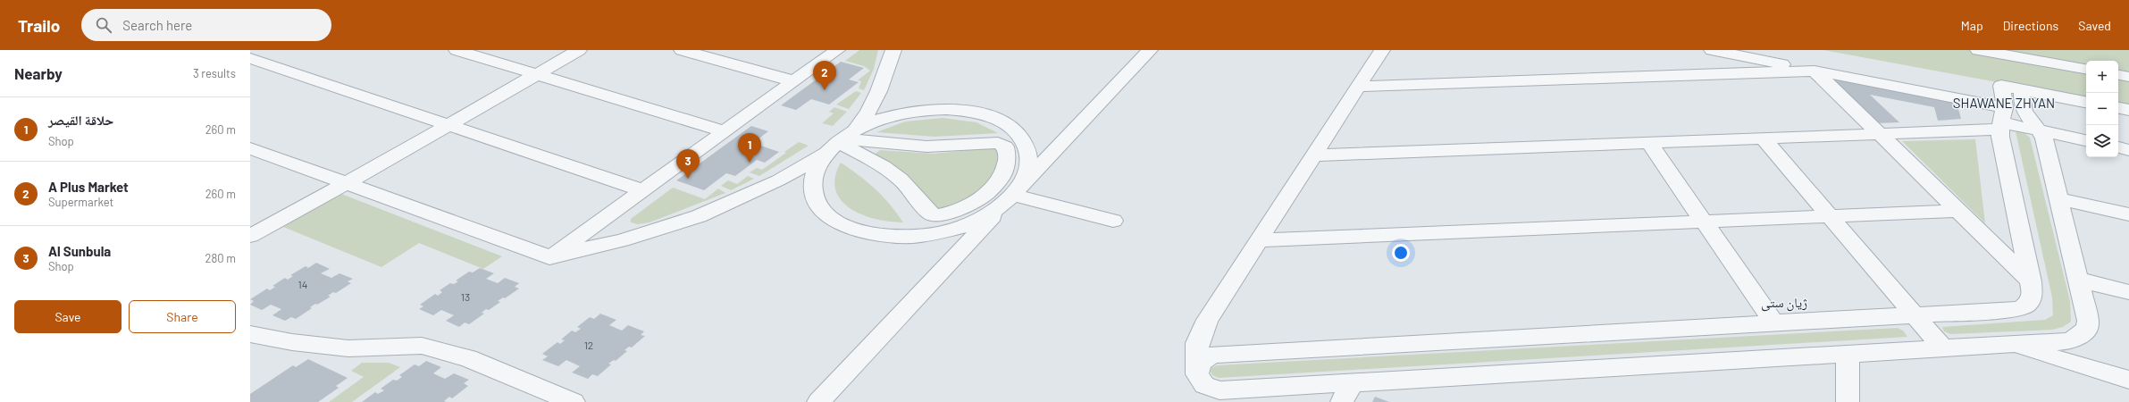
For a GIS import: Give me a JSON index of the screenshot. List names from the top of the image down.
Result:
{
  "districts": ["SHAWANE ZHYAN", "ژیان ستی"],
  "house_numbers": ["14", "13", "12"],
  "page": {
    "header": "Trailo",
    "search": "Search here",
    "nav": ["Map", "Directions", "Saved"],
    "heading": ["Nearby", "3 results"],
    "map_buttons": ["+", "−"],
    "pins": ["2", "1", "3"],
    "list": [
      {
        "mark": "1",
        "name": "حلاقة القيصر",
        "note": "Shop",
        "value": "260 m"
      },
      {
        "mark": "2",
        "name": "A Plus Market",
        "note": "Supermarket",
        "value": "260 m"
      },
      {
        "mark": "3",
        "name": "Al Sunbula",
        "note": "Shop",
        "value": "280 m"
      }
    ],
    "buttons": ["Save", "Share"]
  }
}
